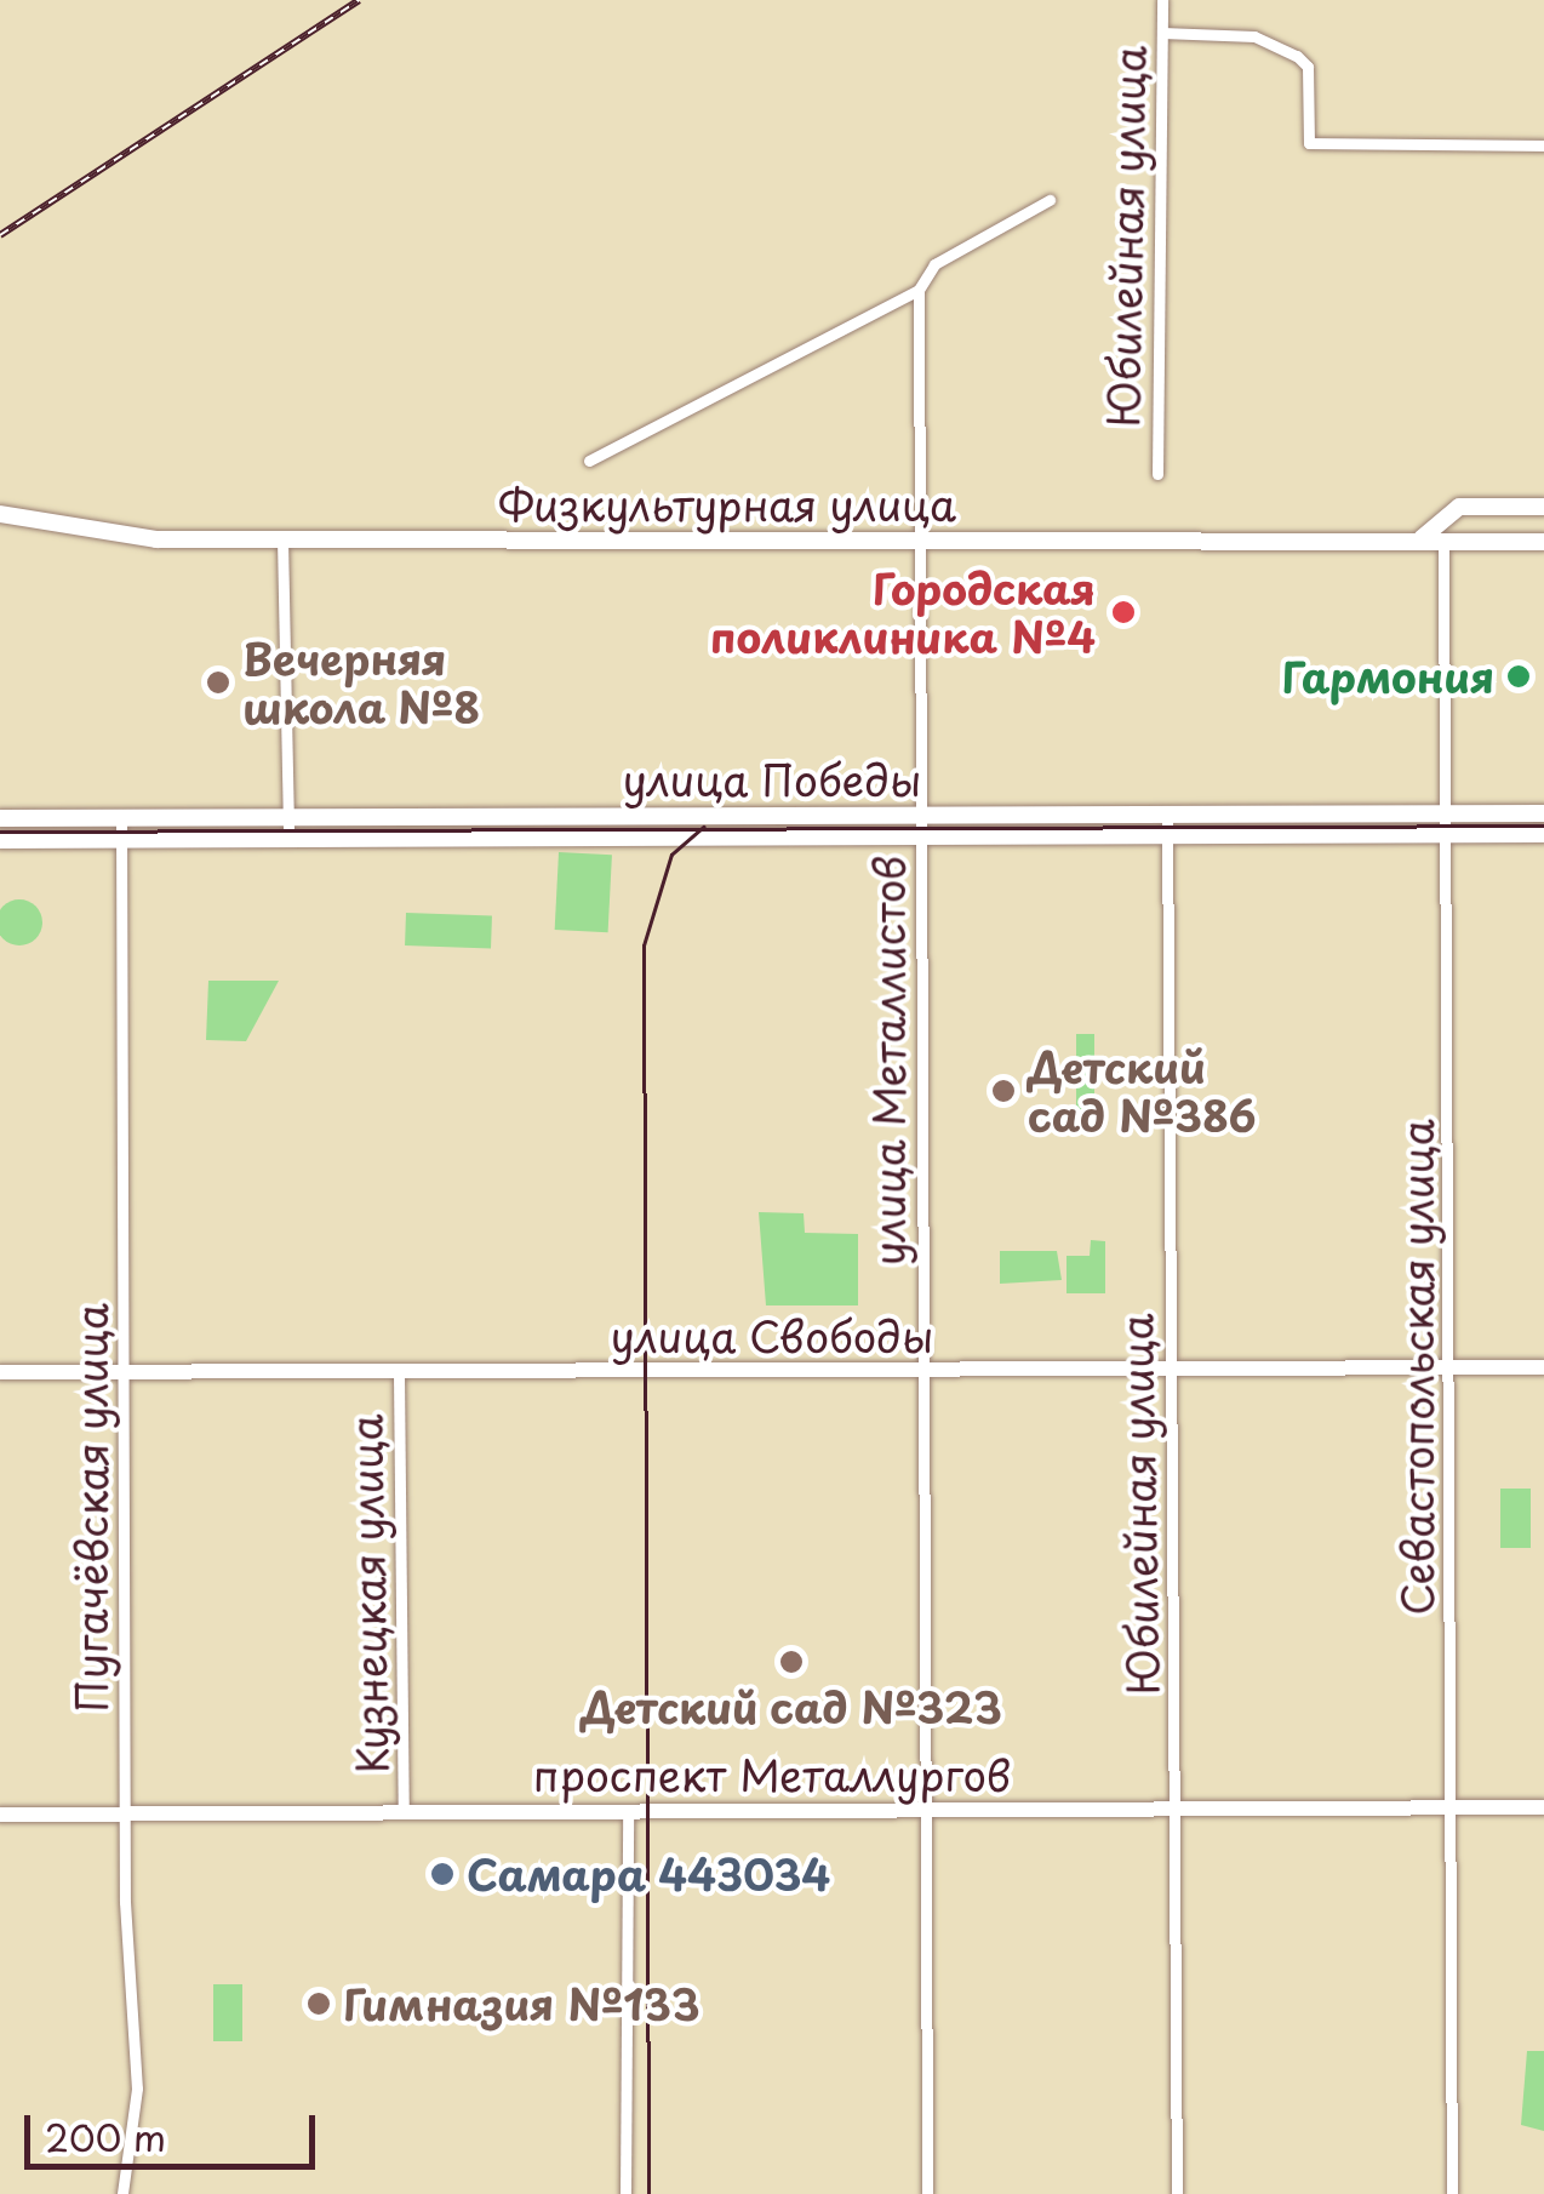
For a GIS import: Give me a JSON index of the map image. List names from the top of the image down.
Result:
{
  "streets": {
    "main road": ["Физкультурная улица", "улица Победы"],
    "street": [
      "Юбилейная улица",
      "улица Металлистов",
      "улица Свободы",
      "Севастопольская улица",
      "Пугачёвская улица",
      "Кузнецкая улица",
      "проспект Металлургов"
    ]
  },
  "crossings": [
    ["Юбилейная улица", "улица Победы"],
    ["Юбилейная улица", "улица Свободы"],
    ["Юбилейная улица", "проспект Металлургов"],
    ["Физкультурная улица", "улица Металлистов"],
    ["Физкультурная улица", "Севастопольская улица"],
    ["улица Победы", "улица Металлистов"],
    ["улица Победы", "Севастопольская улица"],
    ["улица Победы", "Пугачёвская улица"],
    ["улица Металлистов", "улица Свободы"],
    ["улица Металлистов", "проспект Металлургов"],
    ["улица Свободы", "Севастопольская улица"],
    ["улица Свободы", "Пугачёвская улица"],
    ["улица Свободы", "Кузнецкая улица"],
    ["Севастопольская улица", "проспект Металлургов"],
    ["Пугачёвская улица", "проспект Металлургов"],
    ["Кузнецкая улица", "проспект Металлургов"]
  ],
  "places": [
    "Городская поликлиника №4",
    "Гармония",
    "Вечерняя школа №8",
    "Детский сад №386",
    "Детский сад №323",
    "Самара 443034",
    "Гимназия №133"
  ],
  "scale_bar": "200 m"
}
